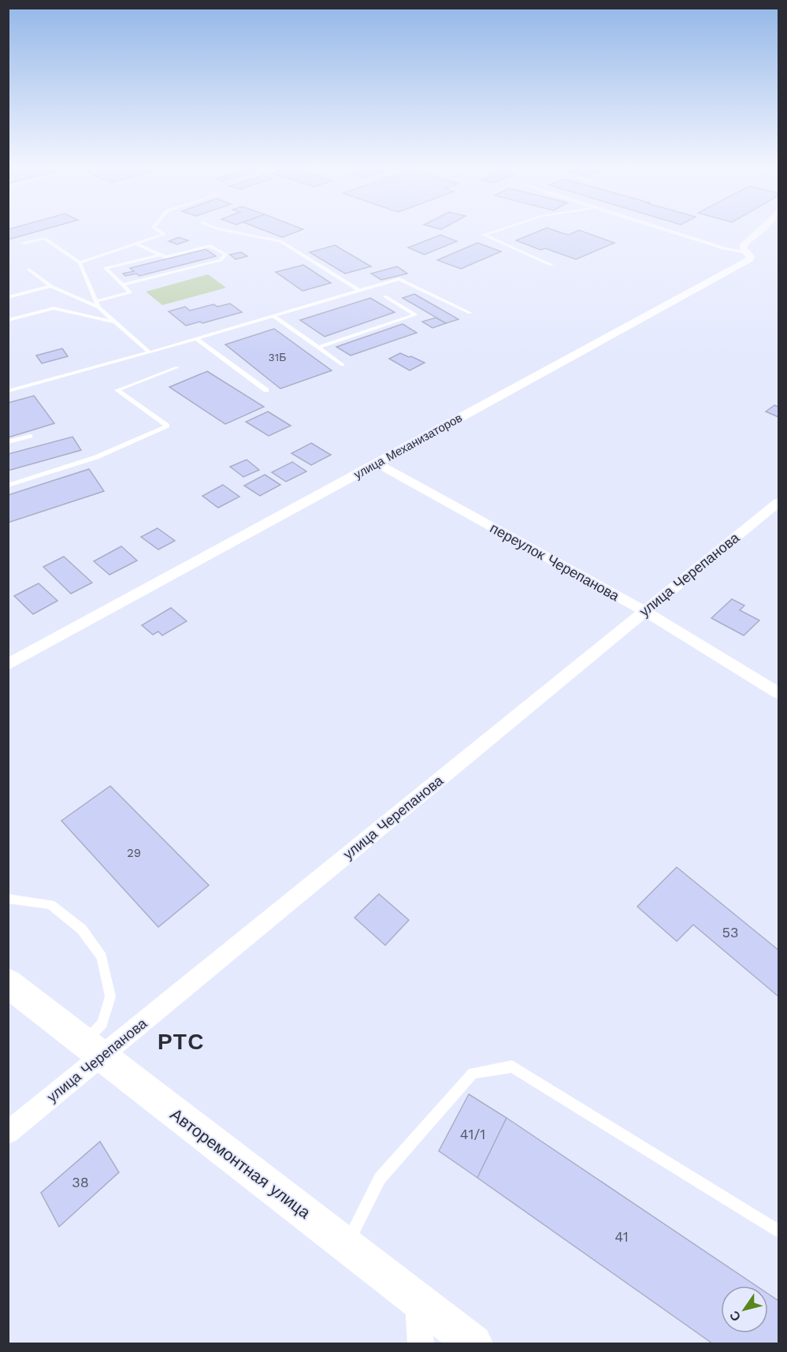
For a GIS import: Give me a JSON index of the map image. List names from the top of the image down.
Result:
{
  "streets": {
    "street": [
      "улица Механизаторов",
      "переулок Черепанова",
      "улица Черепанова",
      "Авторемонтная улица"
    ]
  },
  "crossings": [
    ["улица Механизаторов", "переулок Черепанова"],
    ["переулок Черепанова", "улица Черепанова"],
    ["улица Черепанова", "Авторемонтная улица"]
  ],
  "districts": ["РТС"],
  "house_numbers": [
    "31Б",
    "29",
    "53",
    "41/1",
    "38",
    "41"
  ],
  "north": "bottom left"
}
